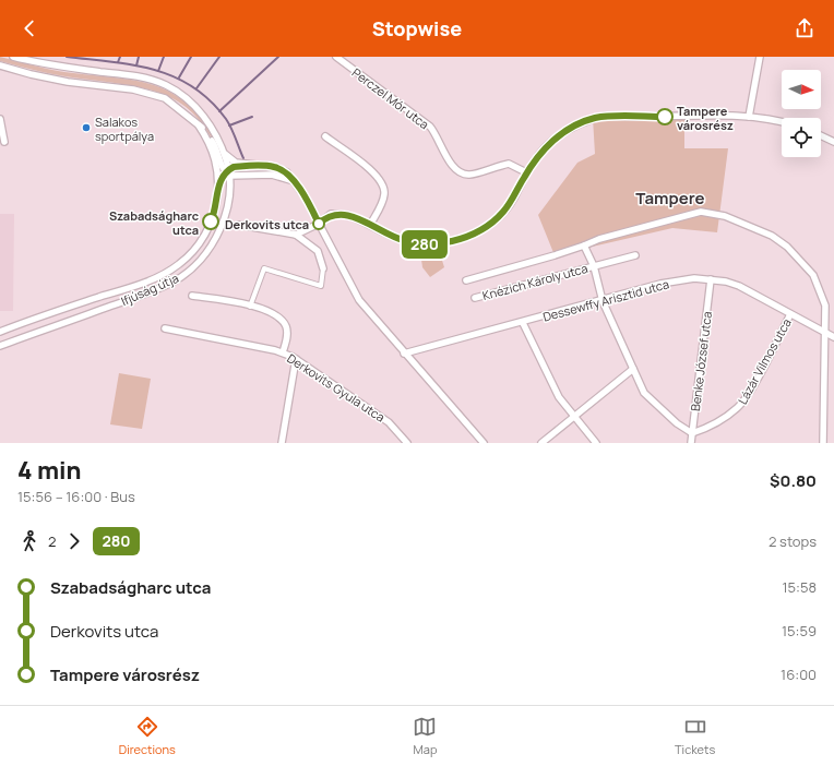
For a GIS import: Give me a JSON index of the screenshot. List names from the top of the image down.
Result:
{
  "streets": {
    "street": [
      "Perczel Mór utca",
      "Knézich Károly utca",
      "Ifjúság útja",
      "Dessewffy Arisztid utca",
      "Benke József utca",
      "Lázár Vilmos utca",
      "Derkovits Gyula utca"
    ]
  },
  "crossings": [
    ["Knézich Károly utca", "Dessewffy Arisztid utca"],
    ["Knézich Károly utca", "Benke József utca"],
    ["Knézich Károly utca", "Lázár Vilmos utca"],
    ["Dessewffy Arisztid utca", "Benke József utca"],
    ["Dessewffy Arisztid utca", "Lázár Vilmos utca"],
    ["Benke József utca", "Lázár Vilmos utca"]
  ],
  "districts": ["Tampere"],
  "places": [
    "Tampere városrész",
    "Salakos sportpálya",
    "Szabadságharc utca",
    "Derkovits utca"
  ],
  "lines": ["bus line 280"],
  "north": "right",
  "page": {
    "header": "Stopwise",
    "on_map": "280",
    "heading": ["4 min", "15:56 – 16:00 · Bus", "$0.80"],
    "legs": ["2", "280", "2 stops"],
    "list": [
      {
        "name": "Szabadságharc utca",
        "value": "15:58"
      },
      {
        "name": "Derkovits utca",
        "value": "15:59"
      },
      {
        "name": "Tampere városrész",
        "value": "16:00"
      }
    ],
    "tabs": ["Directions", "Map", "Tickets"]
  }
}
